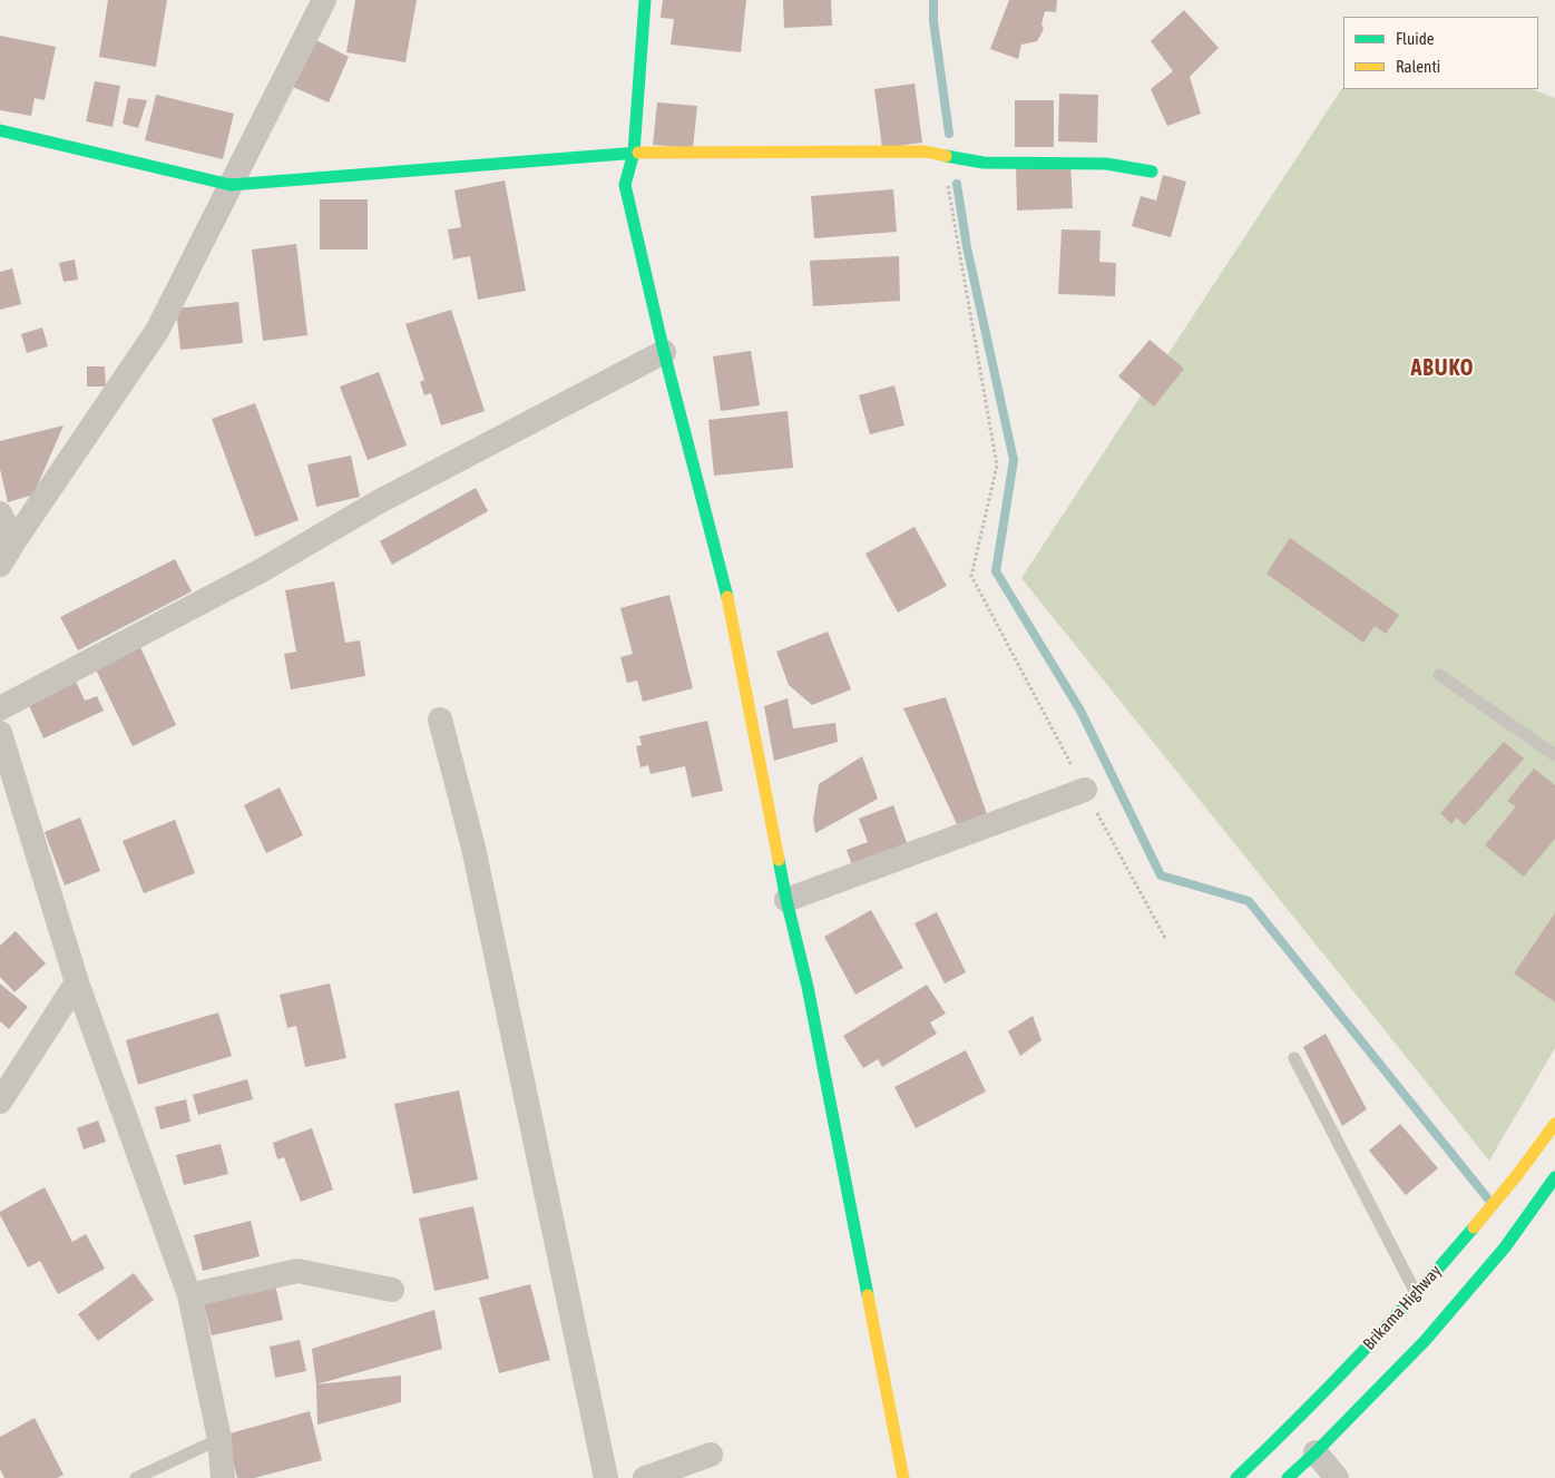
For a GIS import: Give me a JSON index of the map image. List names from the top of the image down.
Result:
{
  "streets": {
    "main road": ["Brikama Highway"]
  },
  "districts": ["ABUKO"],
  "legend": ["Fluide", "Ralenti"]
}
